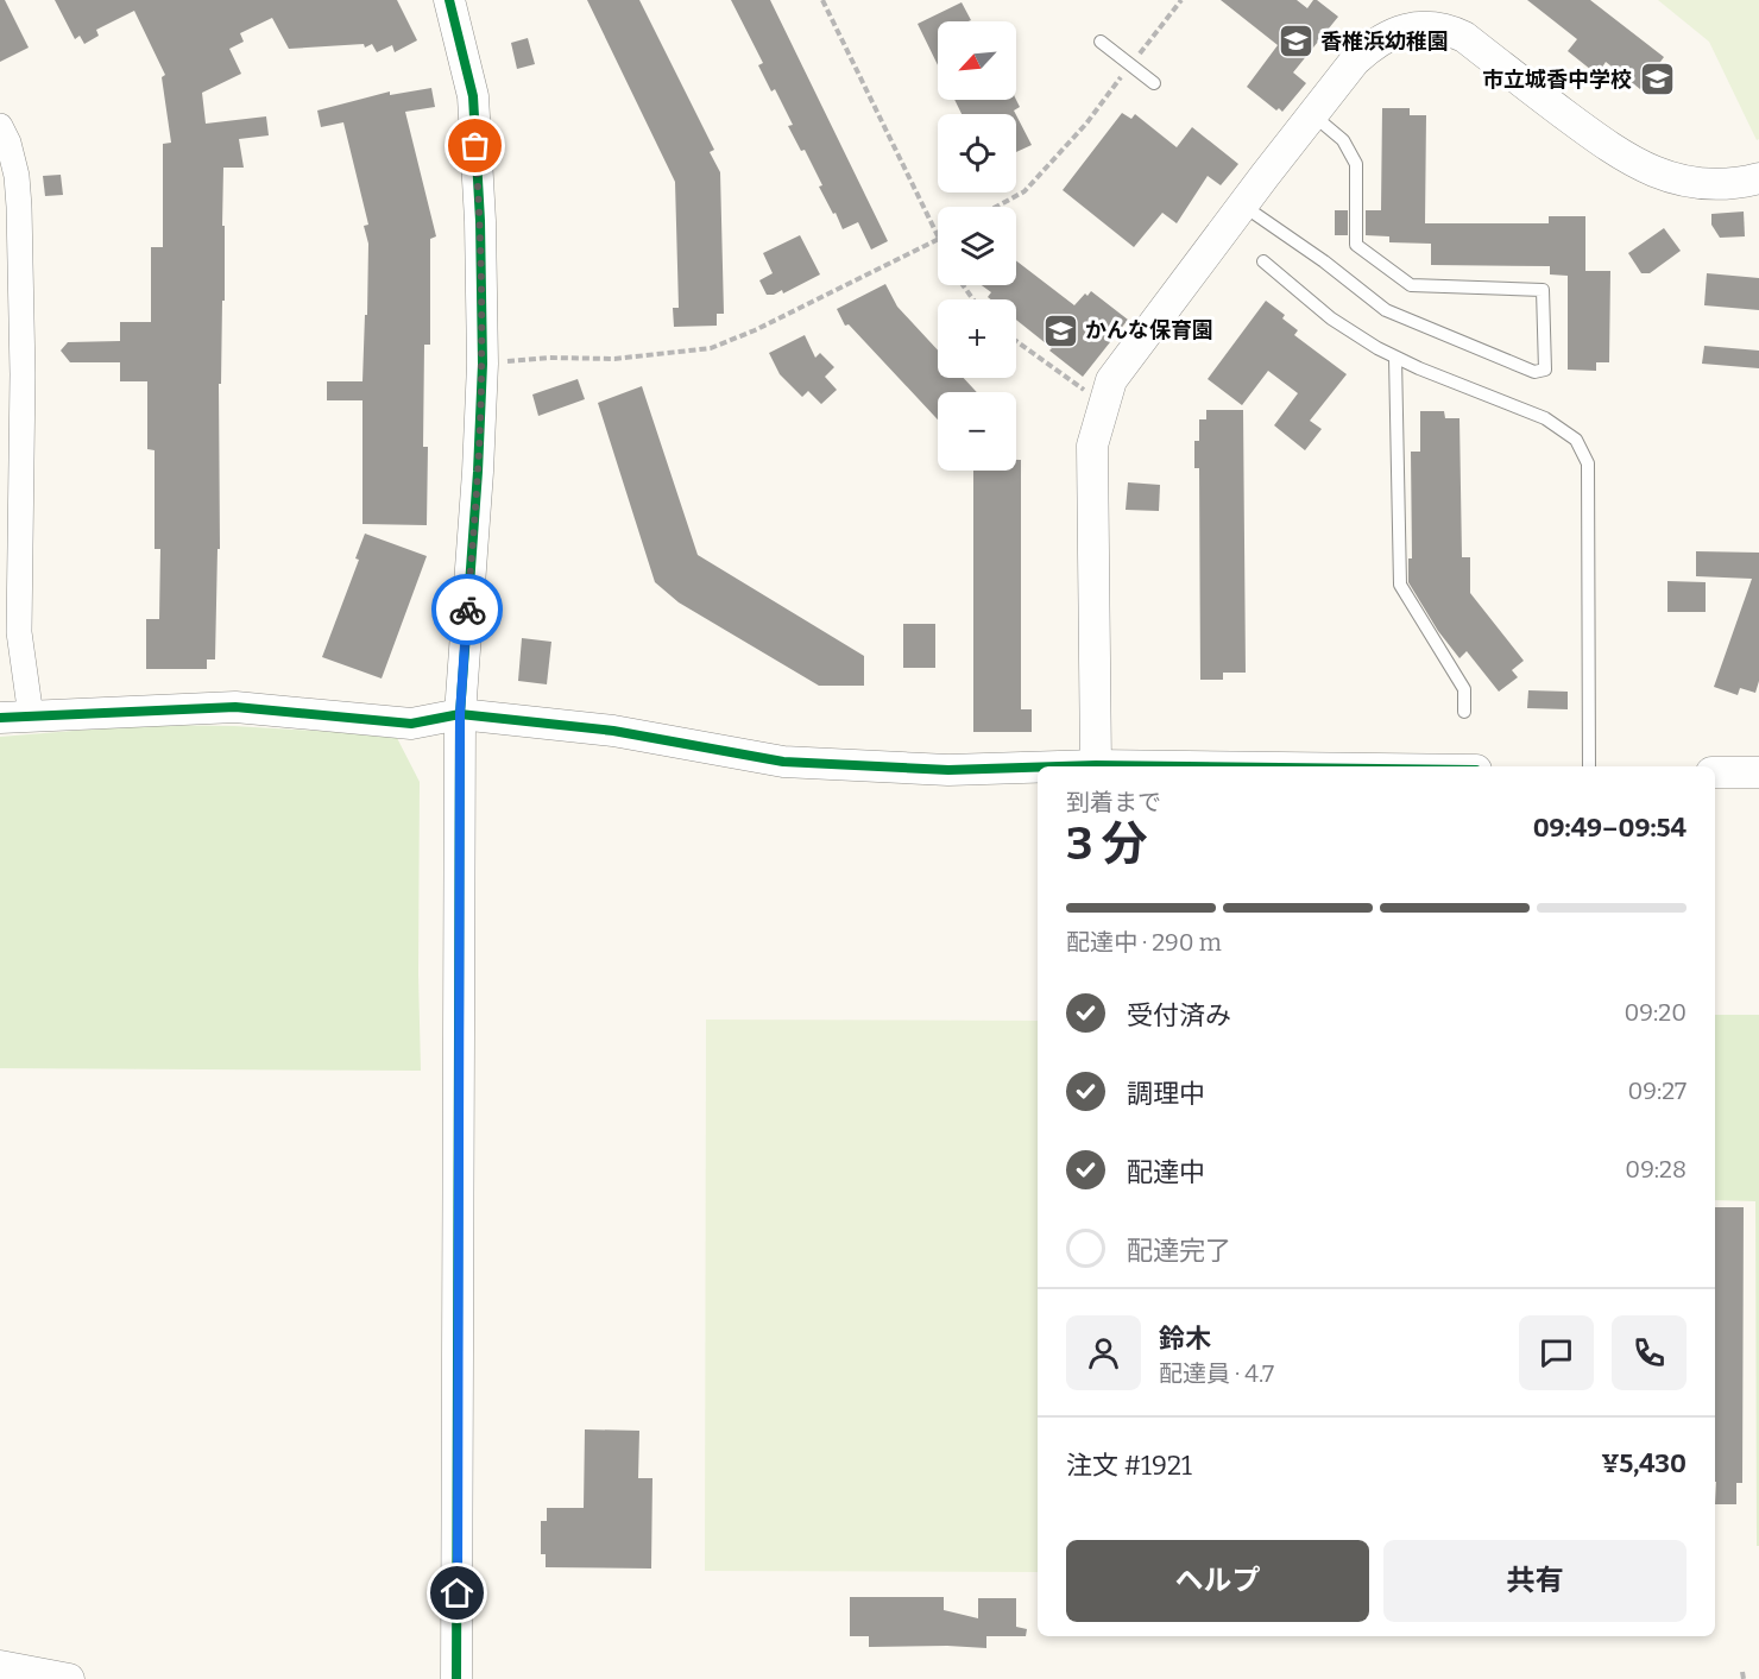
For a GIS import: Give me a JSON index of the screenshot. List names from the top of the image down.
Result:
{
  "places": {
    "school or university": ["香椎浜幼稚園", "市立城香中学校", "かんな保育園"]
  },
  "north": "bottom left",
  "page": {
    "map_buttons": ["+", "−"],
    "heading": ["3 分", "到着まで", "09:49–09:54"],
    "panel": [
      "鈴木",
      "配達員 · 4.7",
      "注文 #1921",
      "¥5,430"
    ],
    "bar": "配達中 · 290 m",
    "list": [
      ["受付済み", "09:20"],
      ["調理中", "09:27"],
      ["配達中", "09:28"],
      "配達完了"
    ],
    "buttons": ["ヘルプ", "共有"]
  }
}
